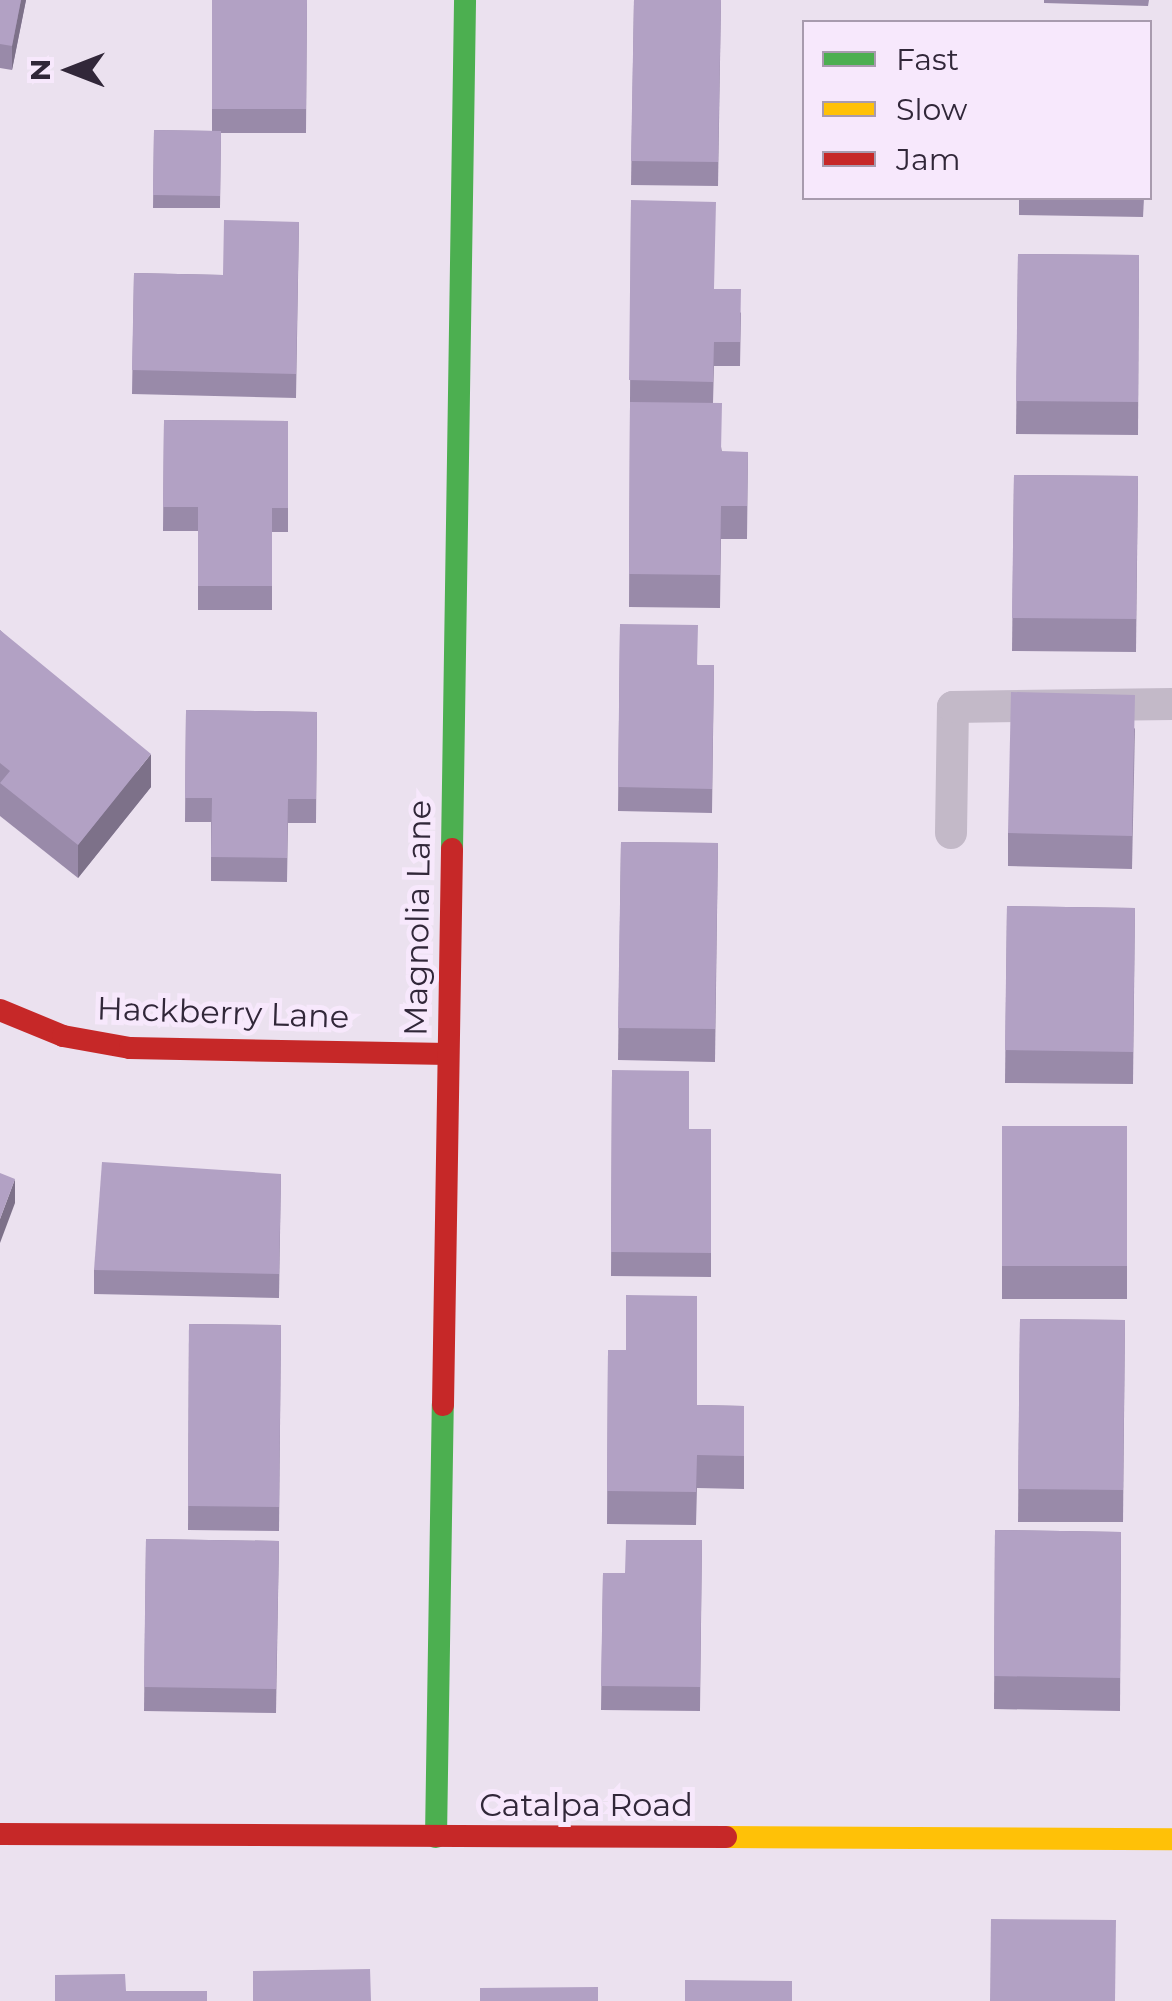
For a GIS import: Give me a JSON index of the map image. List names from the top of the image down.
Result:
{
  "streets": {
    "street": ["Magnolia Lane", "Hackberry Lane", "Catalpa Road"]
  },
  "crossings": [
    ["Magnolia Lane", "Hackberry Lane"],
    ["Magnolia Lane", "Catalpa Road"]
  ],
  "legend": ["Fast", "Slow", "Jam"],
  "north": "left"
}
